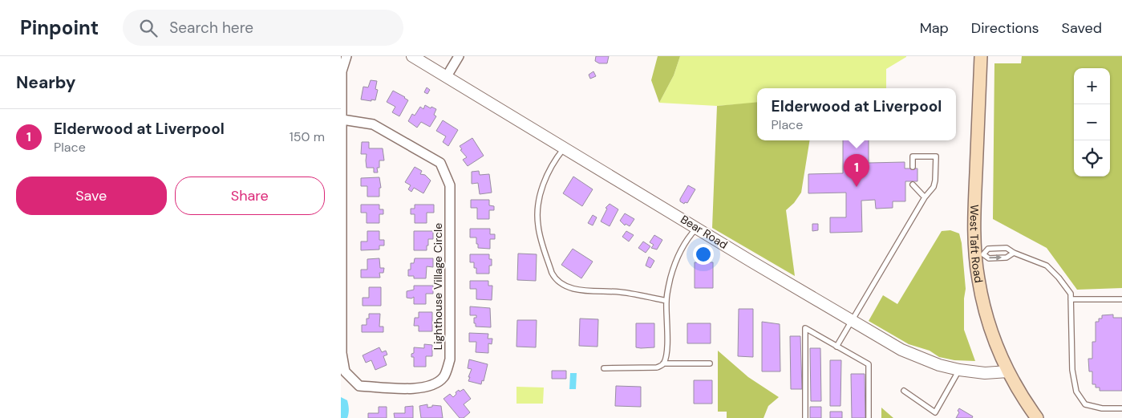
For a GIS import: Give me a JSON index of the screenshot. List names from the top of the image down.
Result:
{
  "streets": {
    "main road": ["West Taft Road"],
    "street": ["Bear Road", "Lighthouse Village Circle"]
  },
  "crossings": [
    ["Bear Road", "West Taft Road"]
  ],
  "page": {
    "header": "Pinpoint",
    "search": "Search here",
    "nav": ["Map", "Directions", "Saved"],
    "heading": "Nearby",
    "map_buttons": ["+", "−"],
    "popup": ["Elderwood at Liverpool", "Place"],
    "list": [
      {
        "mark": "1",
        "name": "Elderwood at Liverpool",
        "note": "Place",
        "value": "150 m"
      }
    ],
    "pins": "1",
    "buttons": ["Save", "Share"]
  }
}
